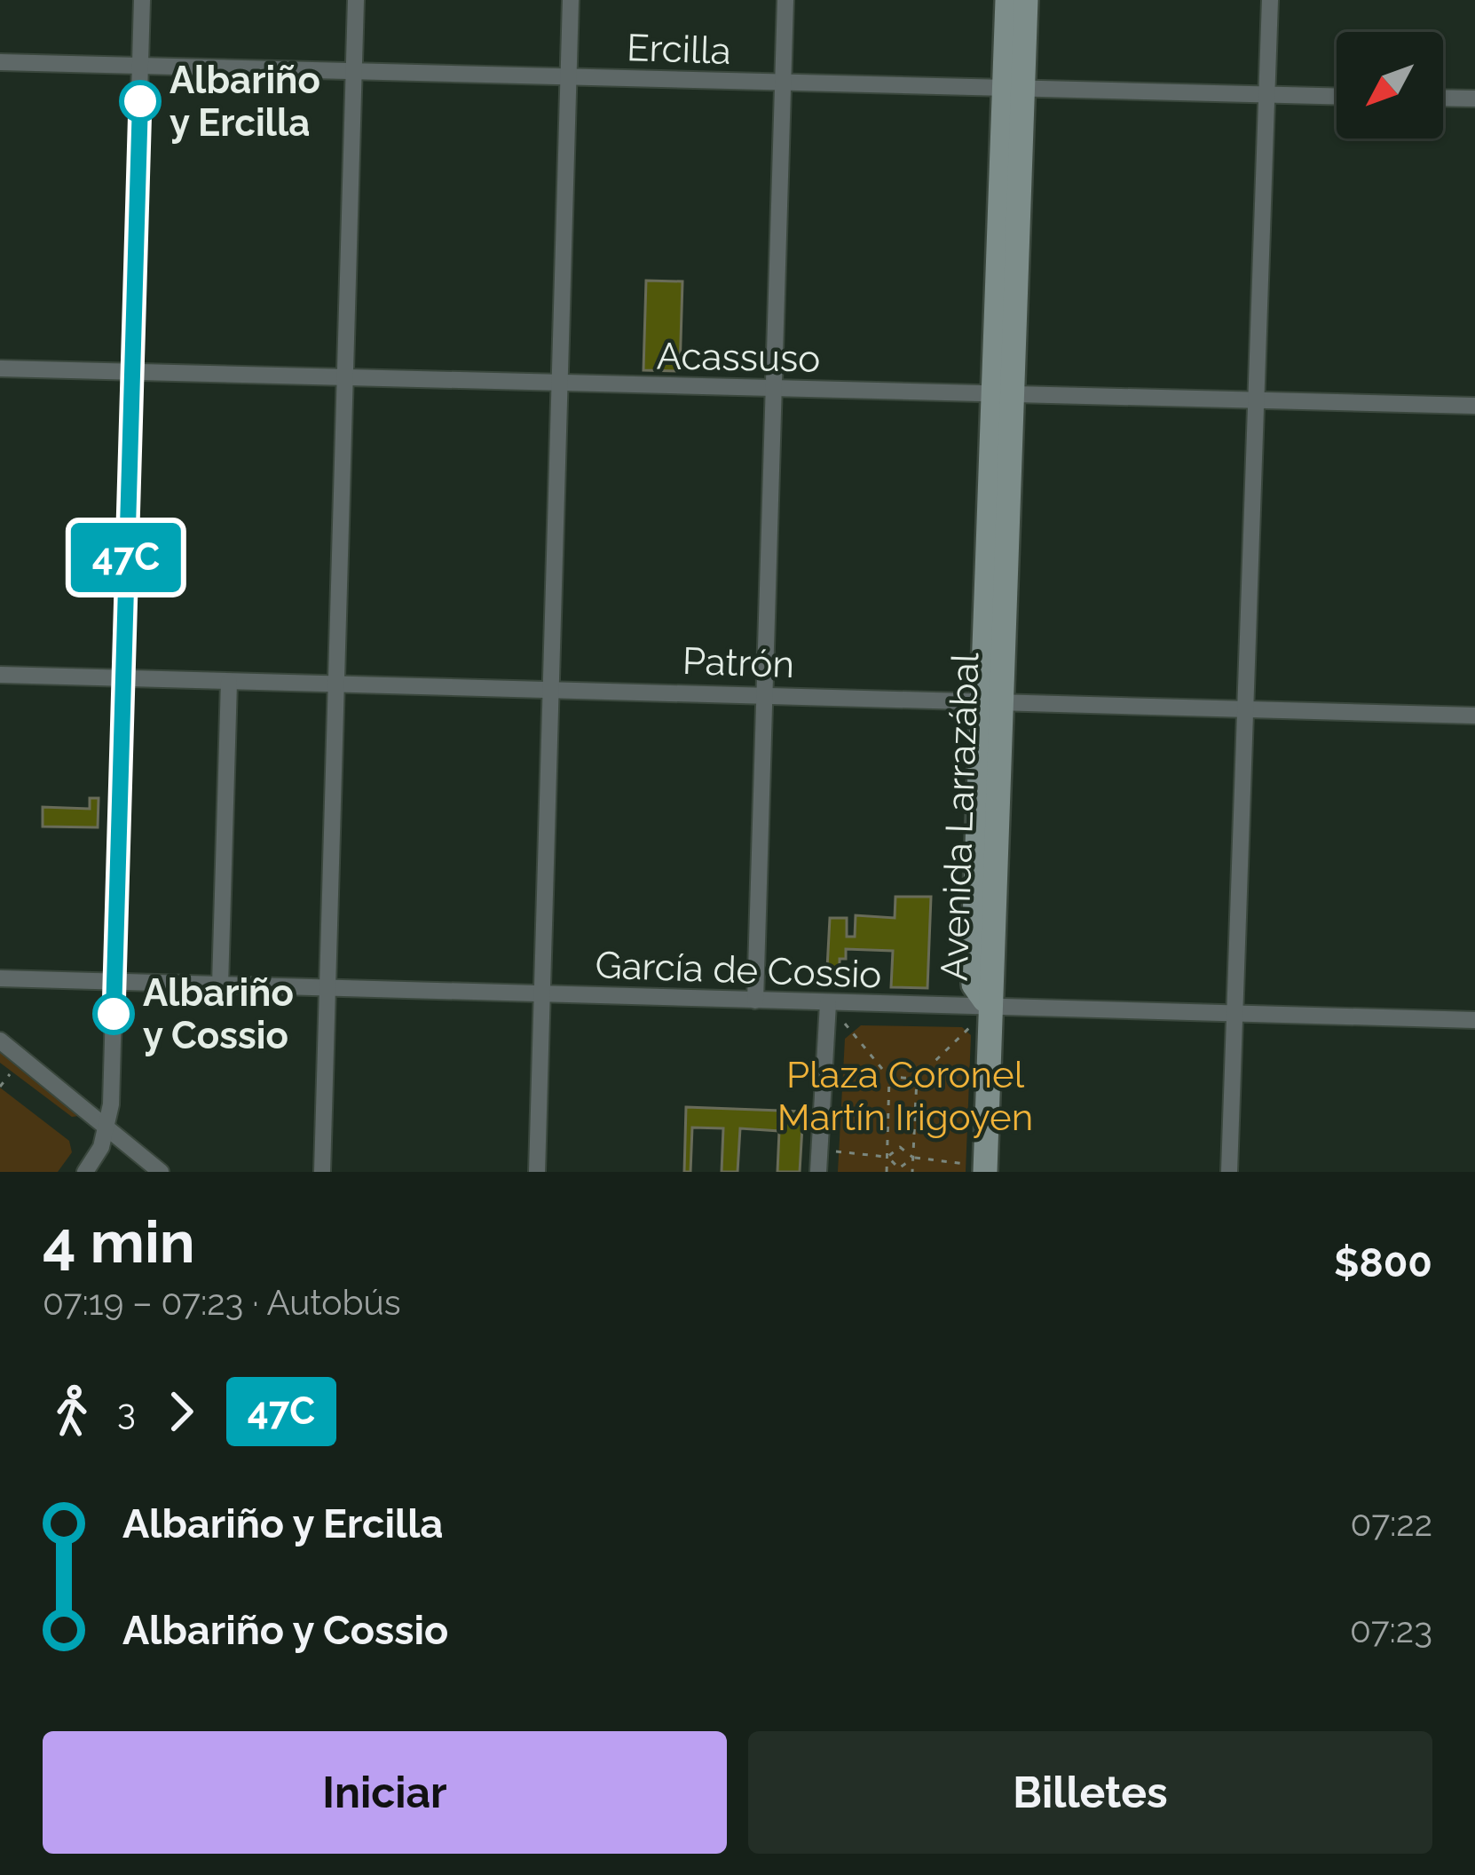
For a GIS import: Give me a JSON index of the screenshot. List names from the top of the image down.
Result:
{
  "streets": {
    "street": [
      "Ercilla",
      "Acassuso",
      "Patrón",
      "Avenida Larrazábal",
      "García de Cossio"
    ]
  },
  "crossings": [
    ["Ercilla", "Avenida Larrazábal"],
    ["Acassuso", "Avenida Larrazábal"],
    ["Patrón", "Avenida Larrazábal"],
    ["Avenida Larrazábal", "García de Cossio"]
  ],
  "parks": ["Plaza Coronel Martín Irigoyen"],
  "places": ["Albariño y Ercilla", "Albariño y Cossio"],
  "lines": ["bus line 47C"],
  "north": "bottom left",
  "page": {
    "on_map": "47C",
    "heading": ["4 min", "07:19 – 07:23 · Autobús", "$800"],
    "legs": ["3", "47C"],
    "list": [
      {
        "name": "Albariño y Ercilla",
        "value": "07:22"
      },
      {
        "name": "Albariño y Cossio",
        "value": "07:23"
      }
    ],
    "buttons": ["Iniciar", "Billetes"]
  }
}
